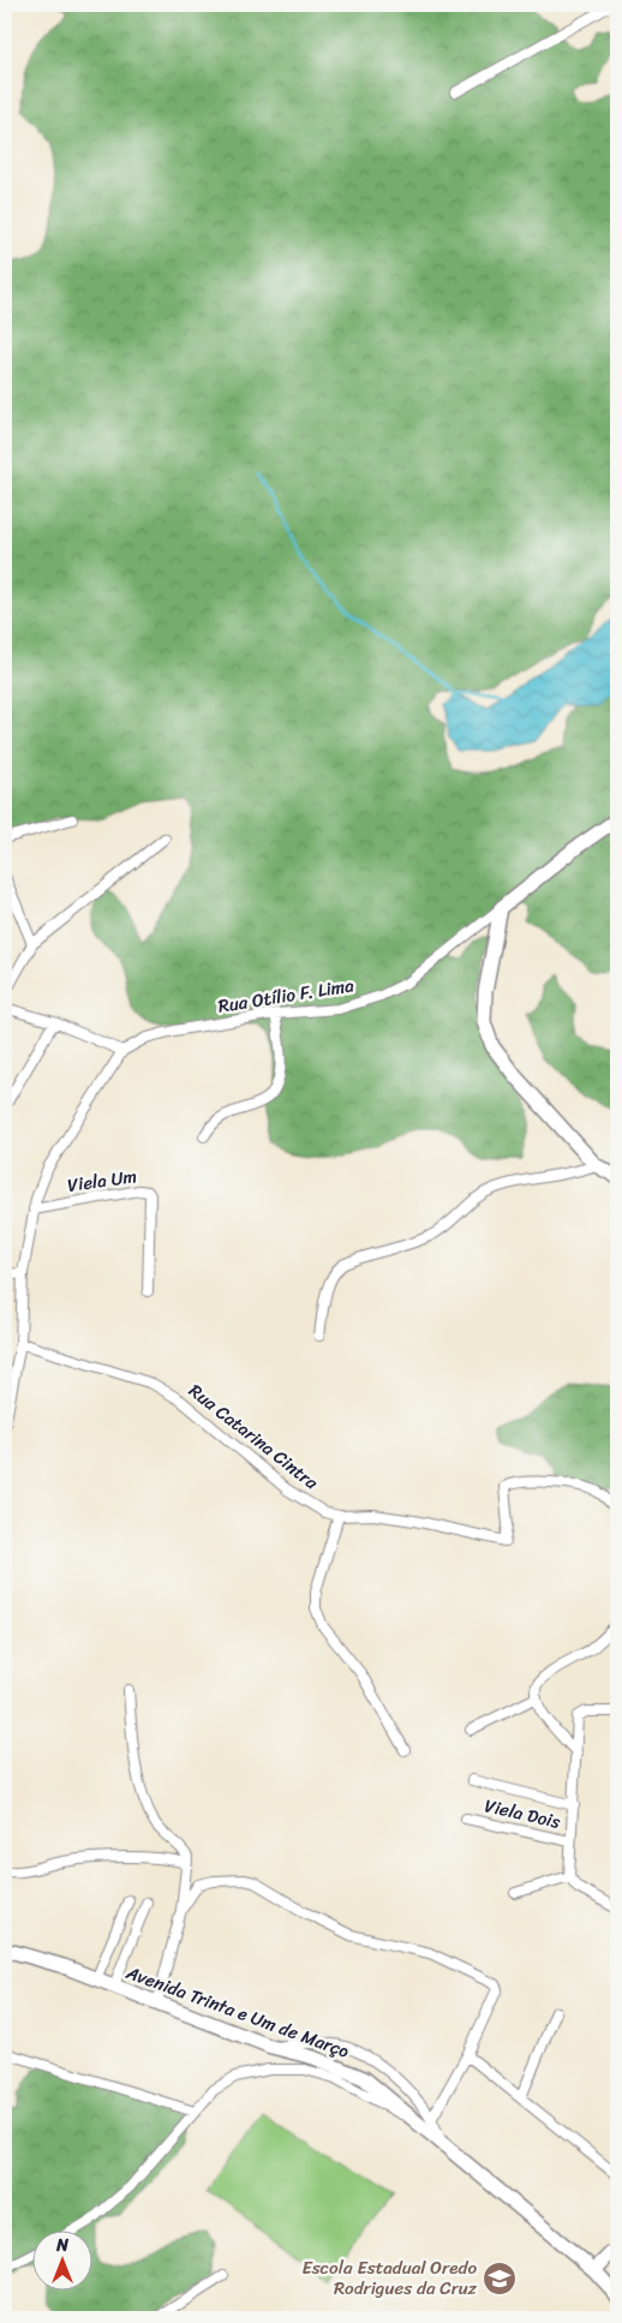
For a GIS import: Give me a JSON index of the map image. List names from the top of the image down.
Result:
{
  "streets": {
    "street": [
      "Rua Otílio F. Lima",
      "Viela Um",
      "Rua Catarina Cintra",
      "Viela Dois",
      "Avenida Trinta e Um de Março"
    ]
  },
  "places": {
    "school or university": ["Escola Estadual Oredo Rodrigues da Cruz"]
  },
  "north": "top"
}
